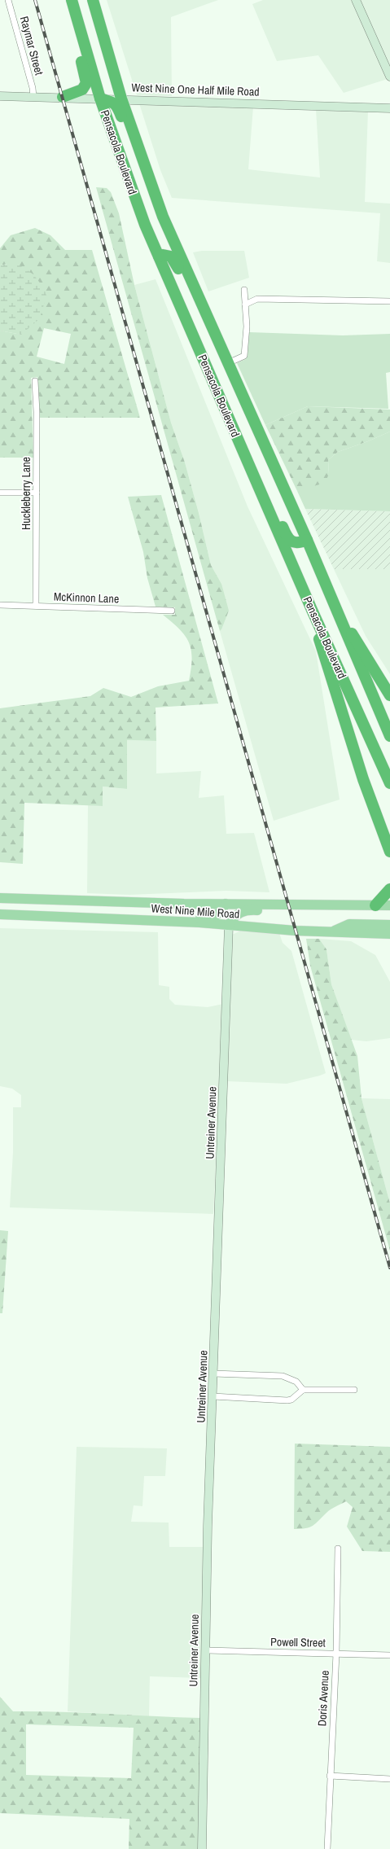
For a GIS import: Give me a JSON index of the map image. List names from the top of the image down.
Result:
{
  "streets": {
    "highway": ["Pensacola Boulevard"],
    "main road": ["West Nine Mile Road"],
    "street": [
      "Raymar Street",
      "West Nine One Half Mile Road",
      "Huckleberry Lane",
      "McKinnon Lane",
      "Untreiner Avenue",
      "Powell Street",
      "Doris Avenue"
    ]
  },
  "crossings": [
    ["Raymar Street", "West Nine One Half Mile Road"],
    ["West Nine One Half Mile Road", "Pensacola Boulevard"],
    ["Huckleberry Lane", "McKinnon Lane"],
    ["West Nine Mile Road", "Untreiner Avenue"],
    ["Untreiner Avenue", "Powell Street"],
    ["Powell Street", "Doris Avenue"]
  ]
}
